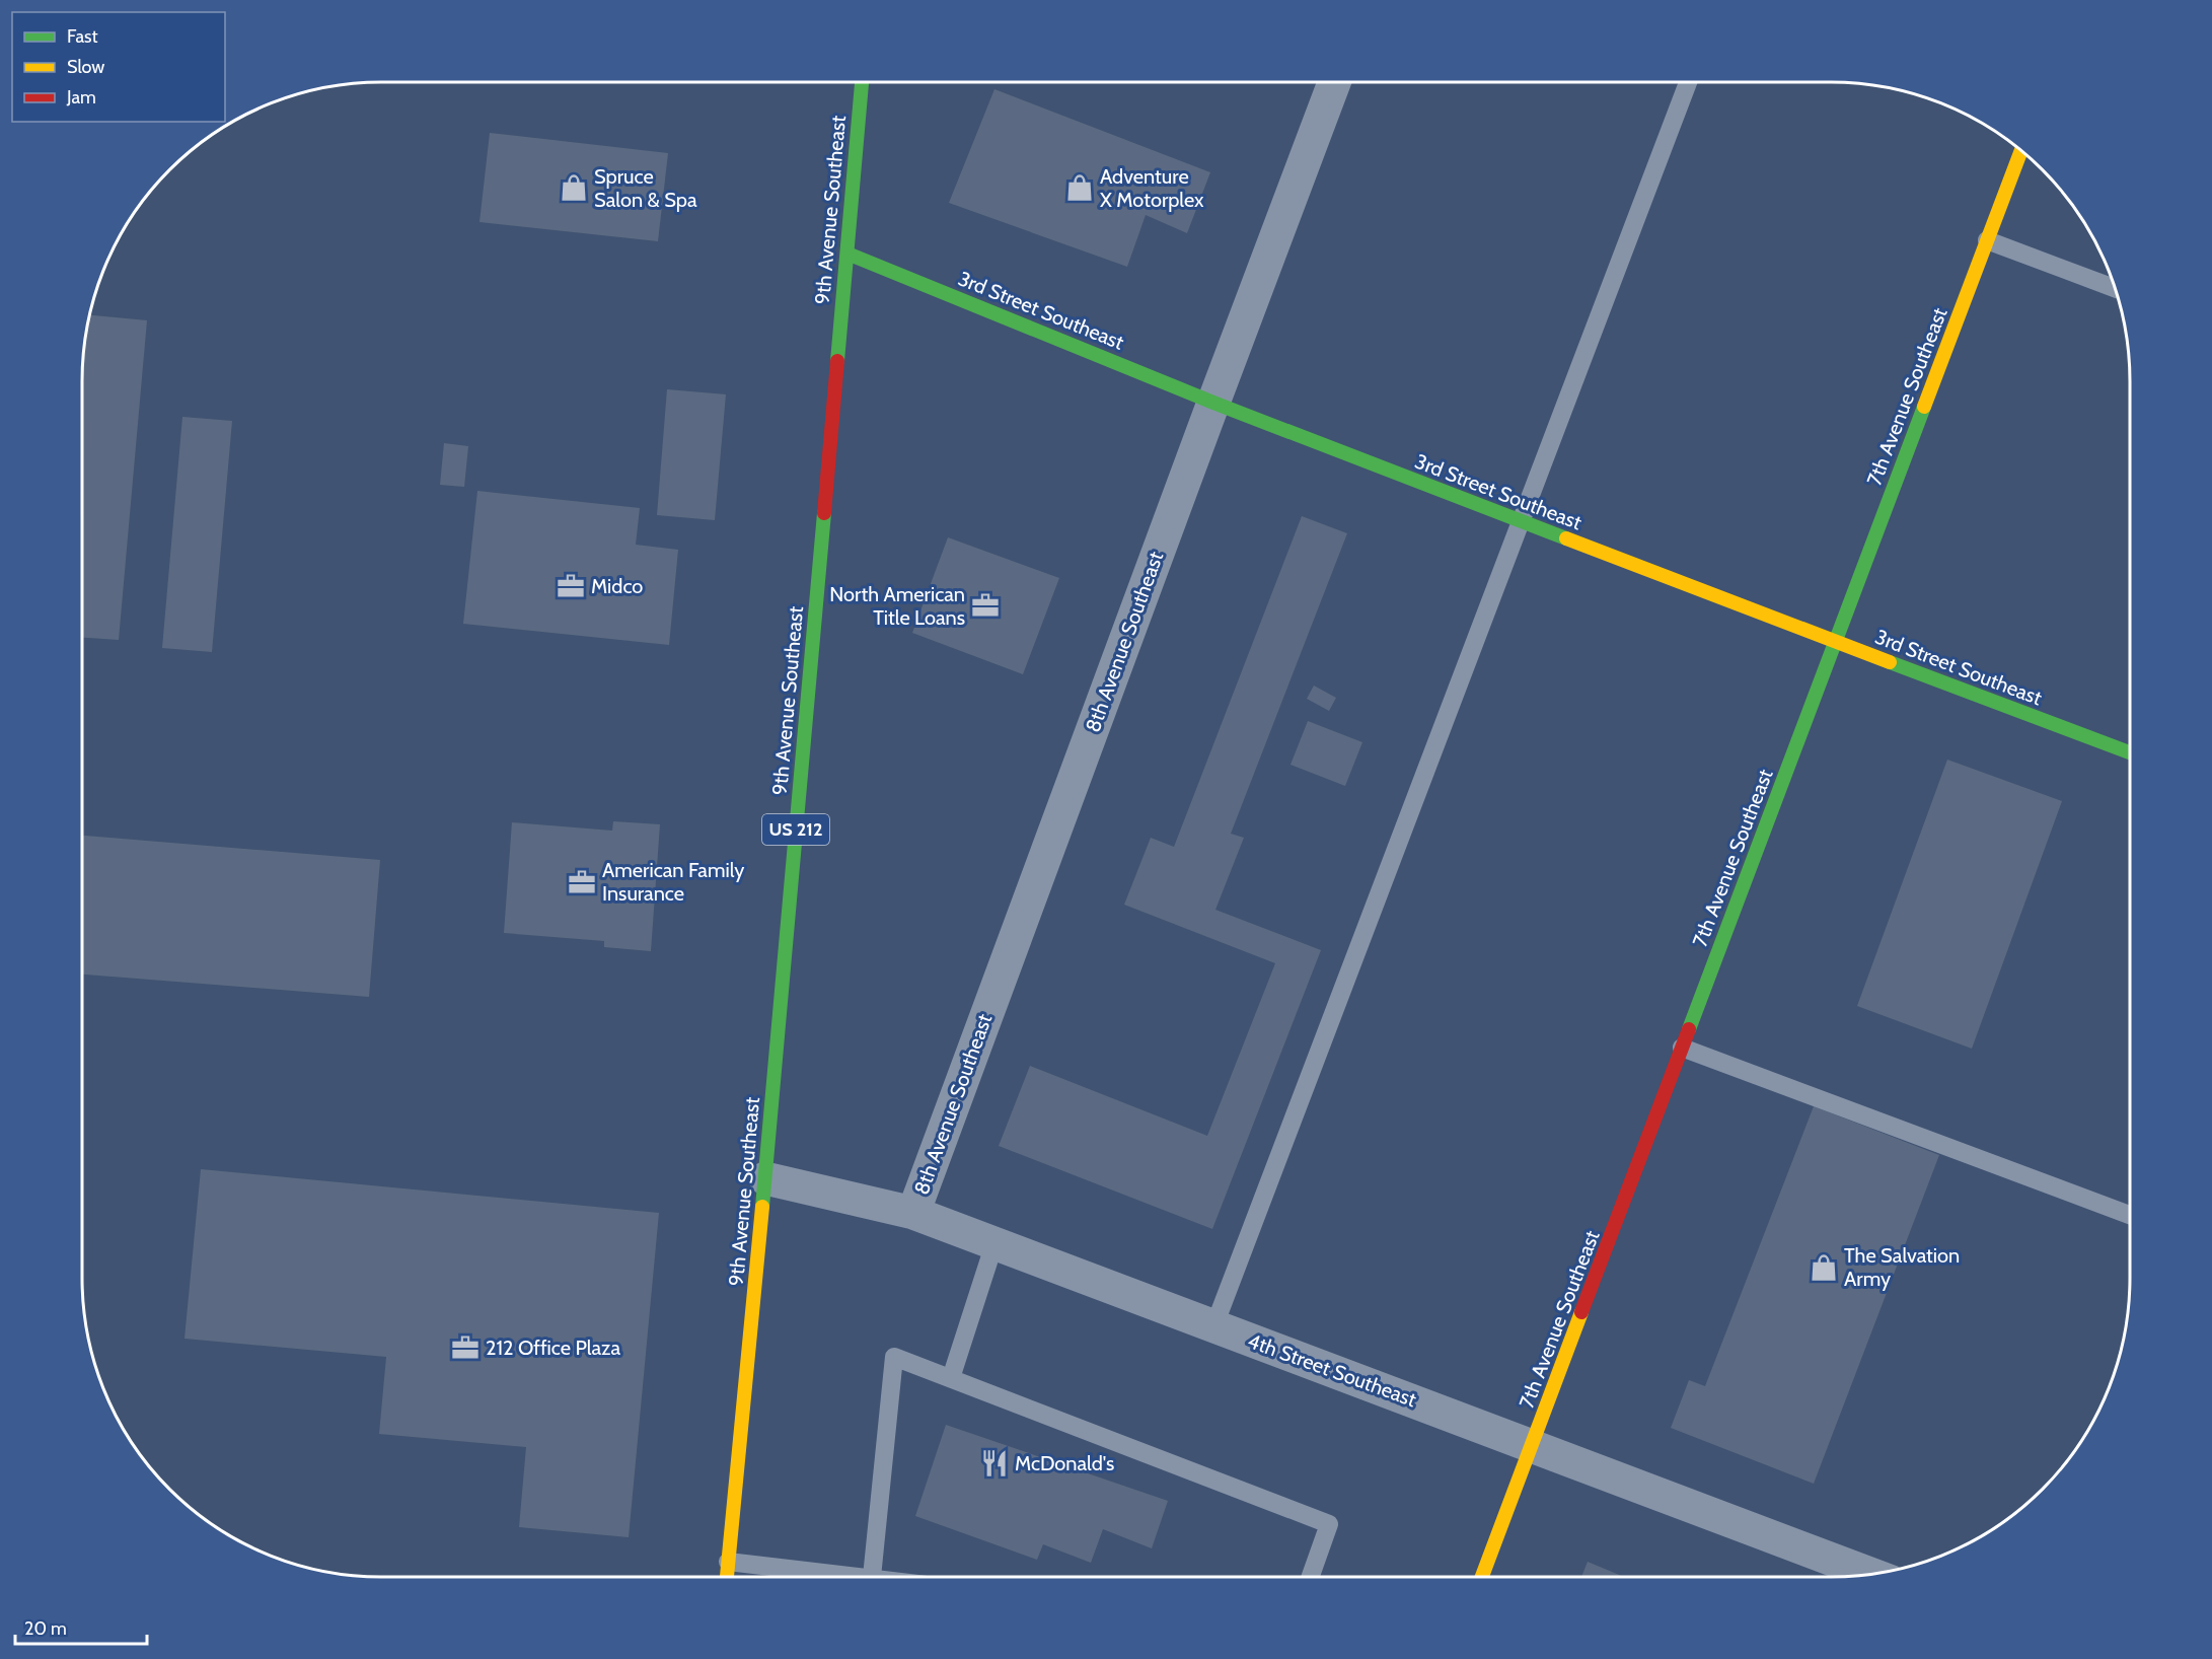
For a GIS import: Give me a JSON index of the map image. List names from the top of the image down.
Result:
{
  "streets": {
    "street": [
      "9th Avenue Southeast",
      "3rd Street Southeast",
      "7th Avenue Southeast",
      "8th Avenue Southeast",
      "US 212",
      "4th Street Southeast"
    ]
  },
  "crossings": [
    ["9th Avenue Southeast", "3rd Street Southeast"],
    ["9th Avenue Southeast", "4th Street Southeast"],
    ["3rd Street Southeast", "7th Avenue Southeast"],
    ["3rd Street Southeast", "8th Avenue Southeast"],
    ["7th Avenue Southeast", "4th Street Southeast"],
    ["8th Avenue Southeast", "4th Street Southeast"]
  ],
  "places": {
    "shop": ["Spruce Salon & Spa", "Adventure X Motorplex", "The Salvation Army"],
    "office": [
      "Midco",
      "North American Title Loans",
      "American Family Insurance",
      "212 Office Plaza"
    ],
    "restaurant": ["McDonald's"]
  },
  "legend": ["Fast", "Slow", "Jam"],
  "scale_bar": "20 m"
}
